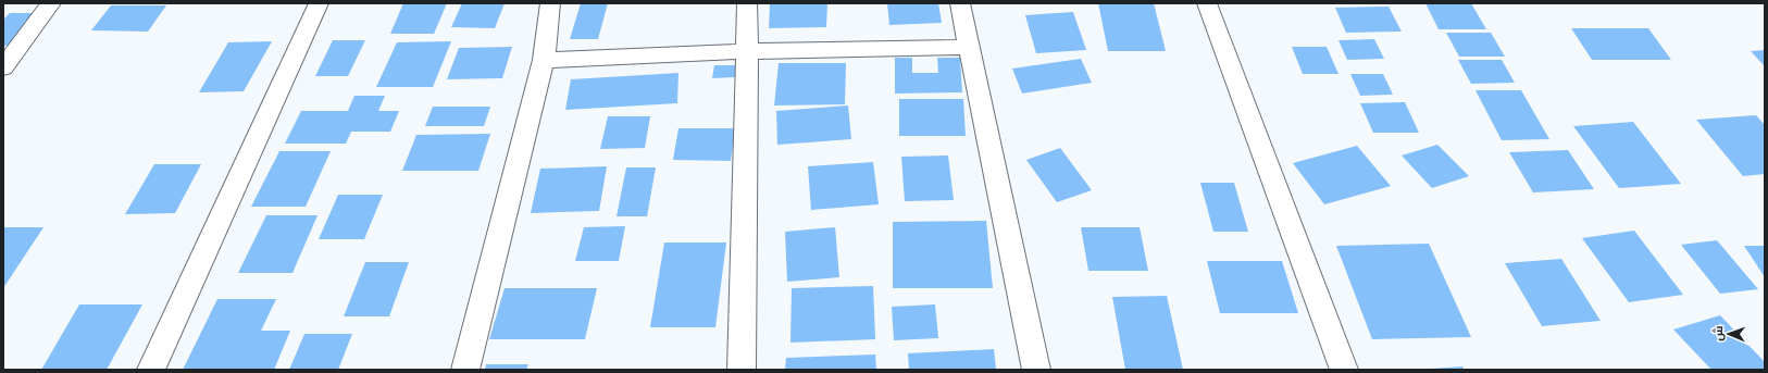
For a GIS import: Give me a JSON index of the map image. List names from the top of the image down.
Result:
{
  "north": "left"
}
